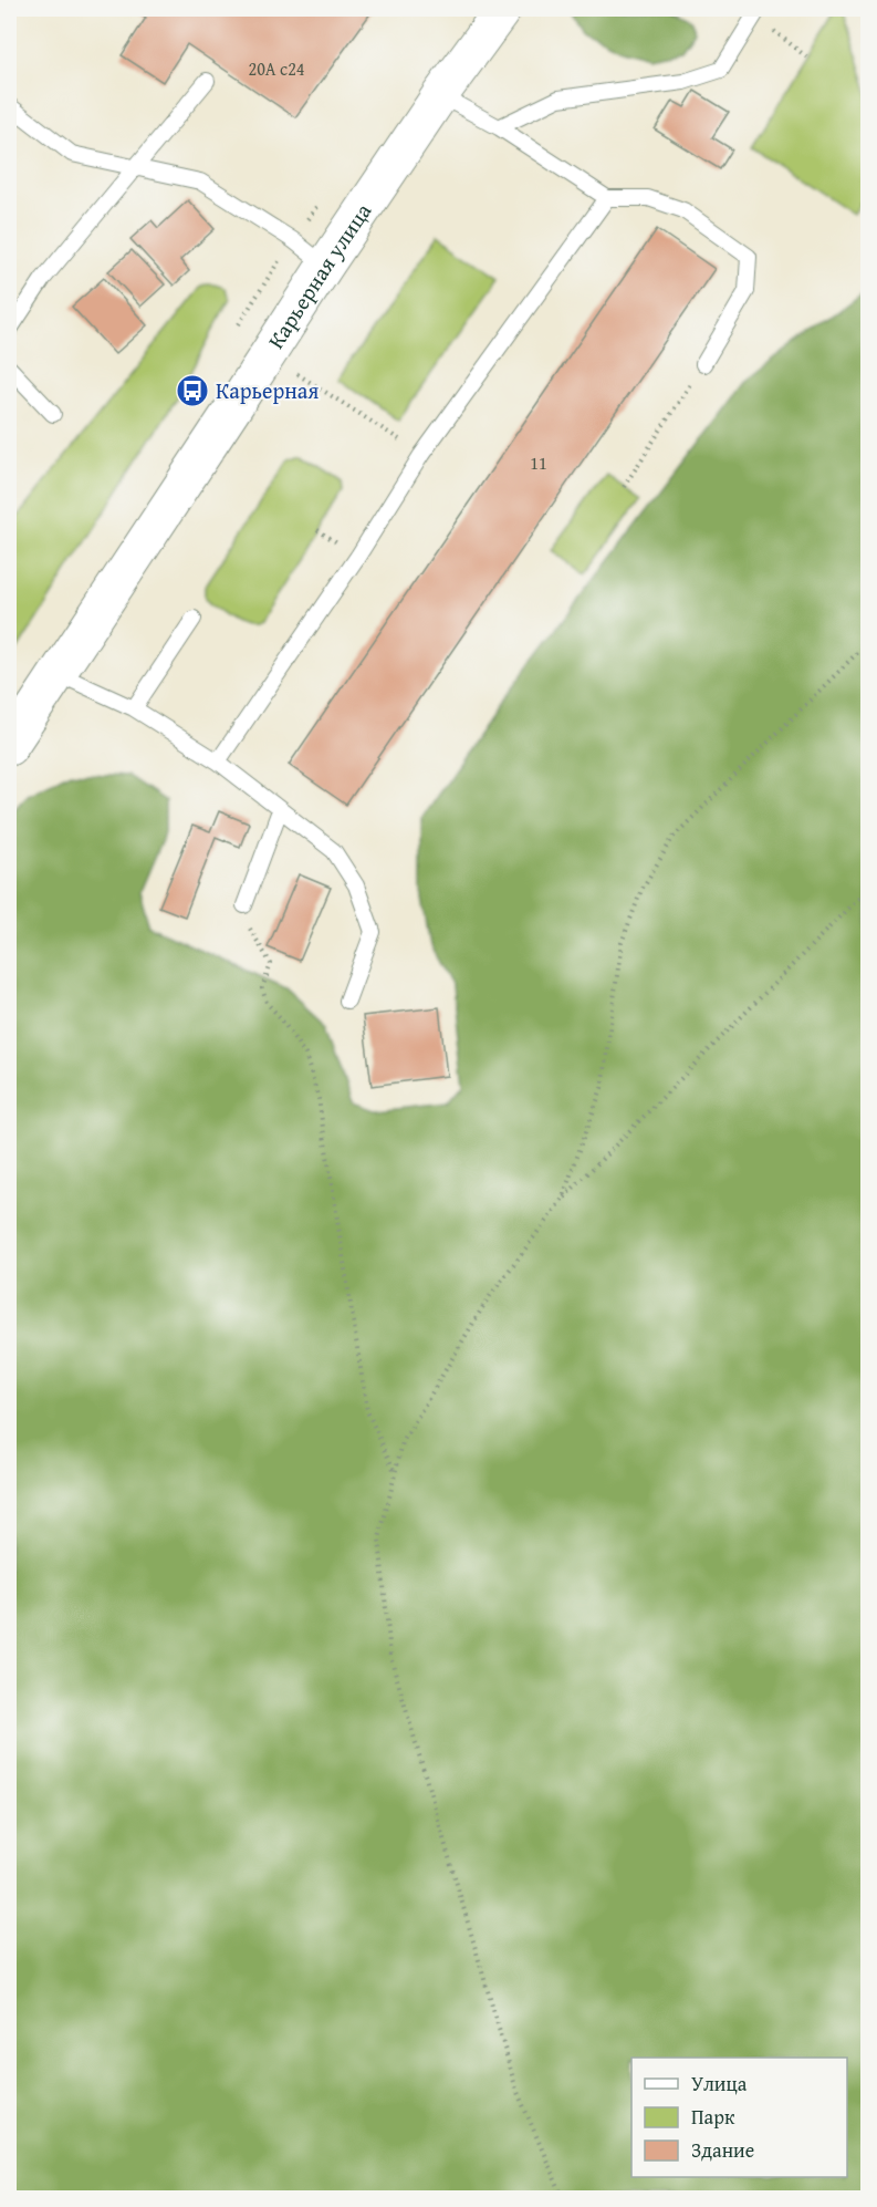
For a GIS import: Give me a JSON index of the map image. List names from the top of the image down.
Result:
{
  "streets": {
    "street": ["Карьерная улица"]
  },
  "places": {
    "bus stop": ["Карьерная"]
  },
  "house_numbers": ["20А с24", "11"],
  "legend": ["Улица", "Парк", "Здание"]
}
